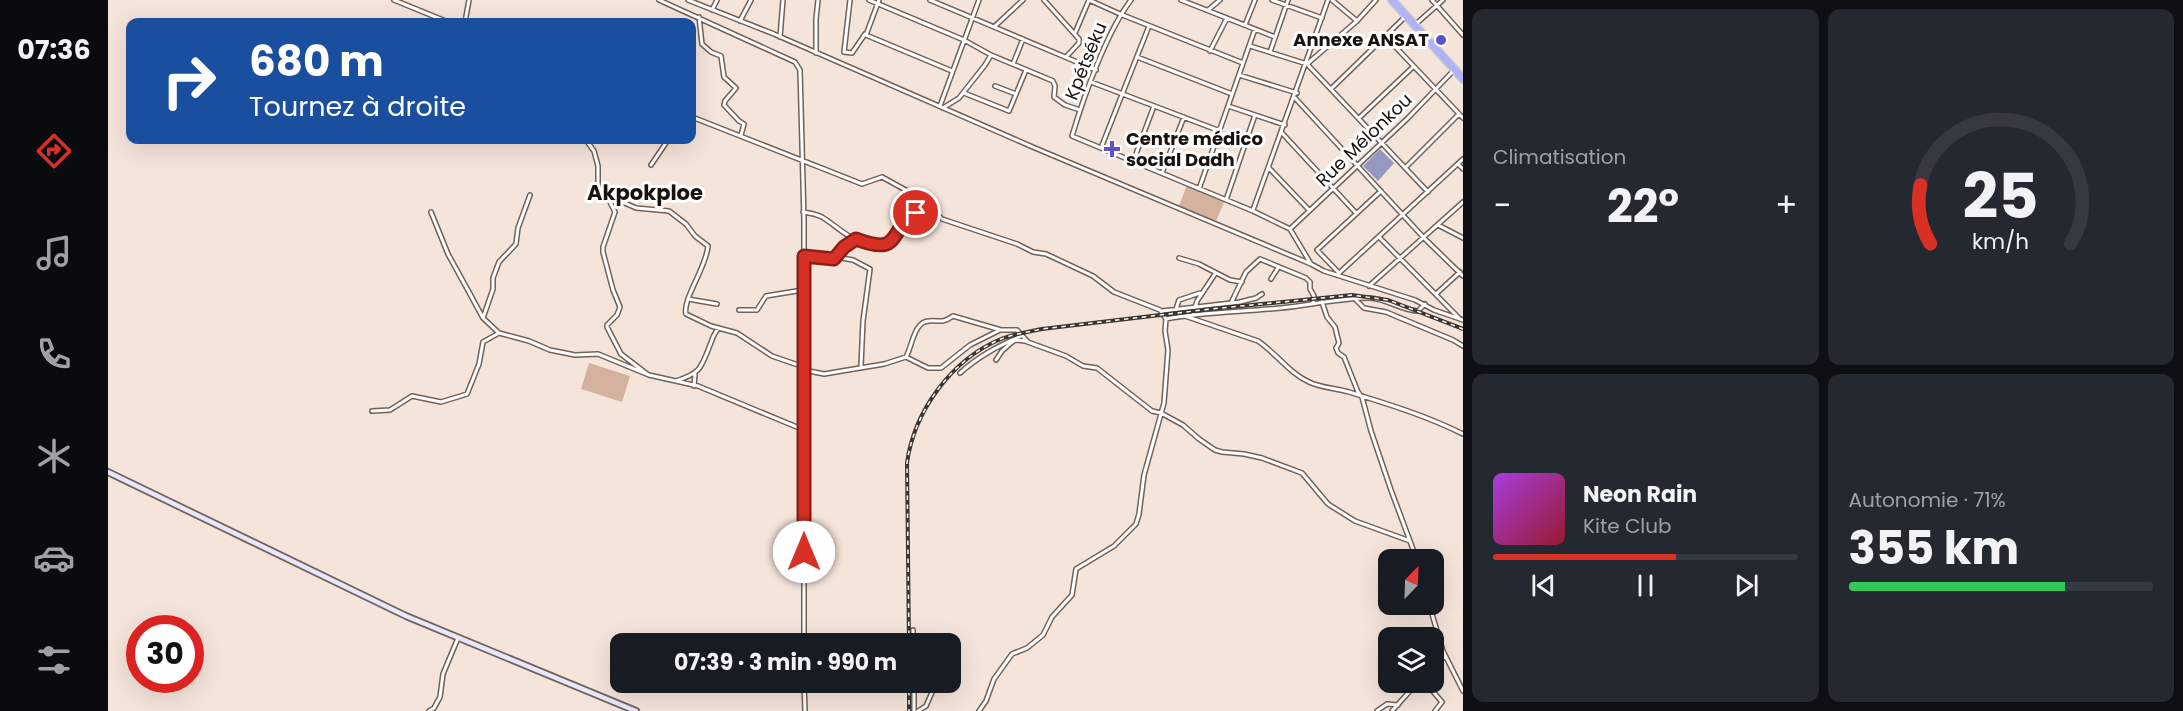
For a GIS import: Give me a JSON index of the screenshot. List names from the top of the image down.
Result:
{
  "streets": {
    "street": ["Kpétséku", "Rue Mélonkou"]
  },
  "districts": ["Akpokploe"],
  "places": {
    "other": ["Annexe ANSAT"],
    "health": ["Centre médico social Dadh"]
  },
  "north": "top right",
  "page": {
    "tabs": "07:36",
    "tile": [
      "Climatisation",
      ["Autonomie · 71%", "355 km"]
    ],
    "turn": ["680 m", "Tournez à droite"],
    "heat": ["−", "22°", "+"],
    "song": ["Neon Rain", "Kite Club"],
    "limit": "30",
    "trip": "07:39 · 3 min · 990 m",
    "gauge": ["25", "km/h"]
  }
}
